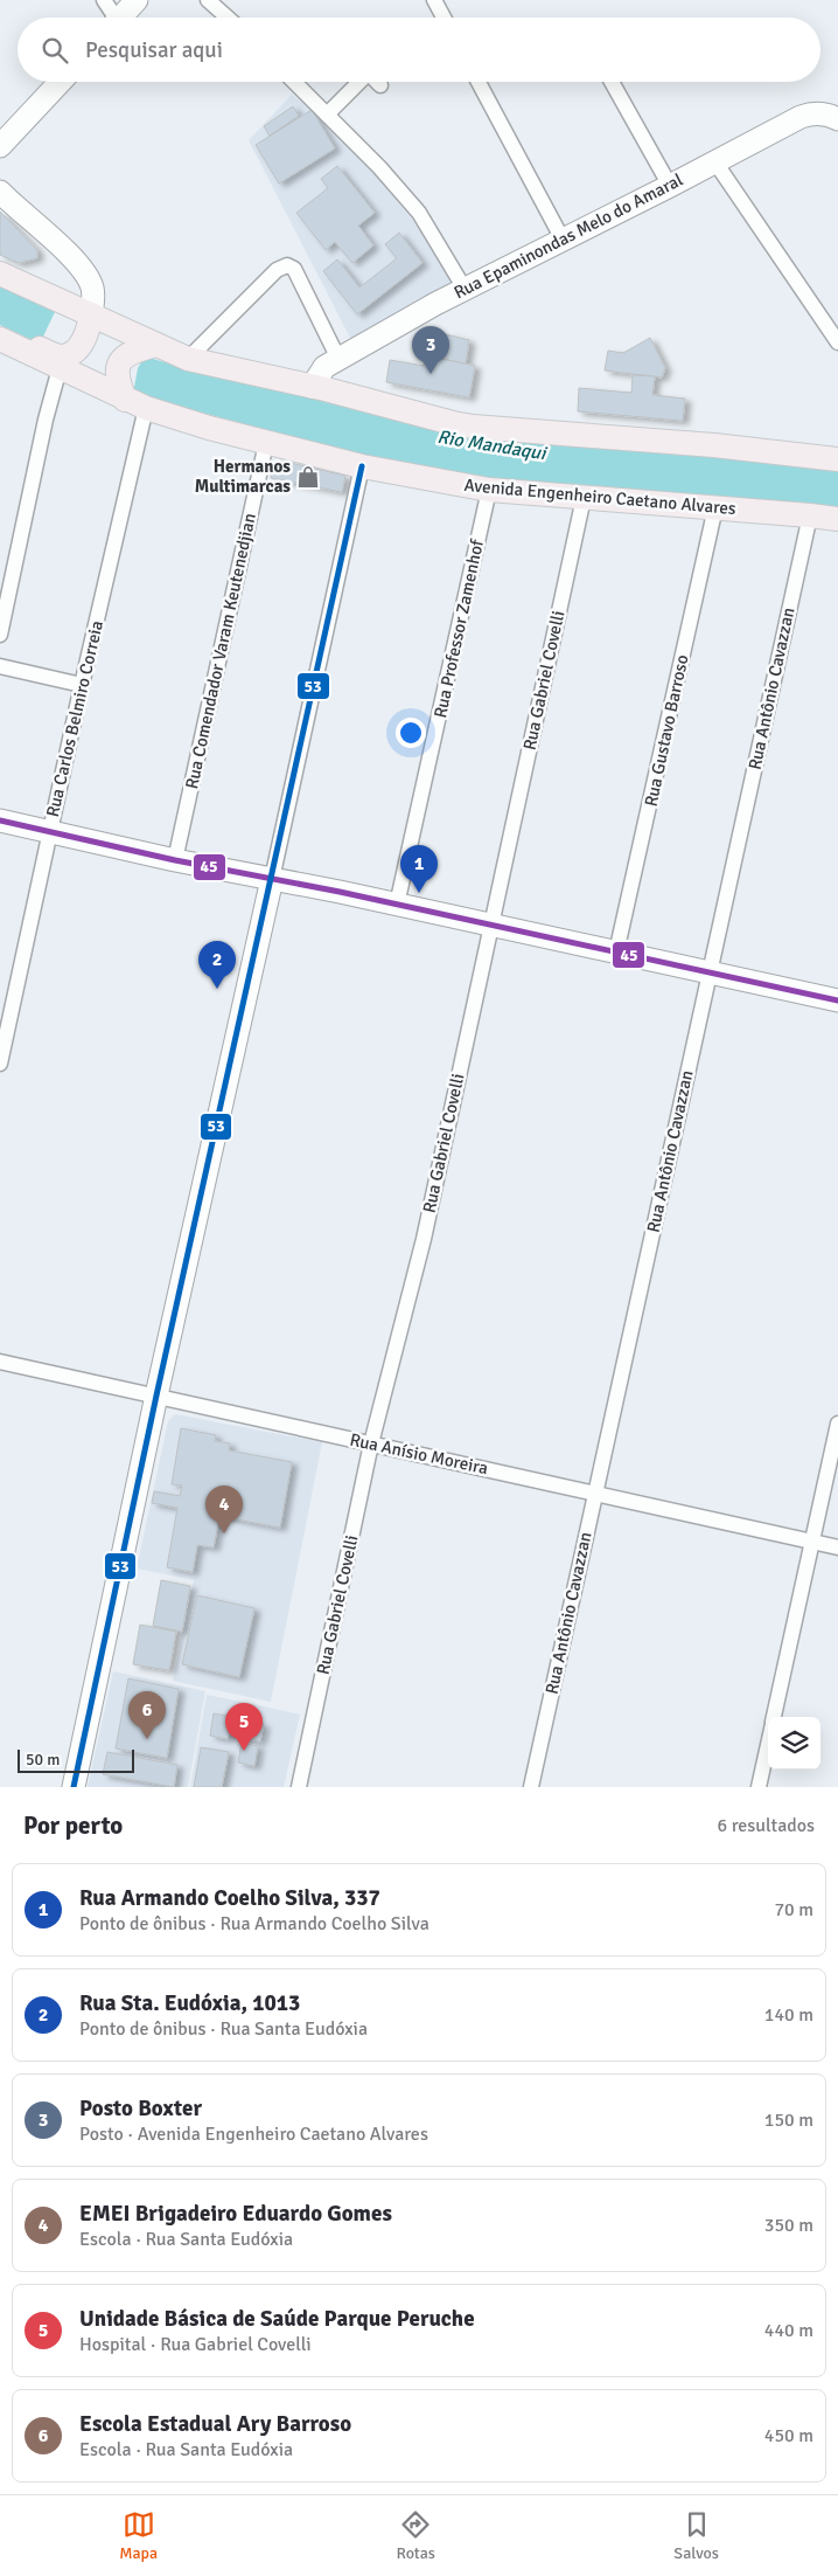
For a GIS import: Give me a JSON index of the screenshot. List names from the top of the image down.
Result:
{
  "streets": {
    "main road": ["Avenida Engenheiro Caetano Alvares"],
    "street": [
      "Rua Epaminondas Melo do Amaral",
      "Rua Professor Zamenhof",
      "Rua Comendador Varam Keutenedjian",
      "Rua Gabriel Covelli",
      "Rua Antônio Cavazzan",
      "Rua Carlos Belmiro Correia",
      "Rua Gustavo Barroso",
      "Rua Anísio Moreira"
    ]
  },
  "crossings": [
    ["Avenida Engenheiro Caetano Alvares", "Rua Professor Zamenhof"],
    ["Avenida Engenheiro Caetano Alvares", "Rua Comendador Varam Keutenedjian"],
    ["Avenida Engenheiro Caetano Alvares", "Rua Gabriel Covelli"],
    ["Avenida Engenheiro Caetano Alvares", "Rua Antônio Cavazzan"],
    ["Avenida Engenheiro Caetano Alvares", "Rua Carlos Belmiro Correia"],
    ["Avenida Engenheiro Caetano Alvares", "Rua Gustavo Barroso"],
    ["Rua Gabriel Covelli", "Rua Anísio Moreira"],
    ["Rua Antônio Cavazzan", "Rua Anísio Moreira"]
  ],
  "water": ["Rio Mandaqui"],
  "places": {
    "shop": ["Hermanos Multimarcas"]
  },
  "lines": ["transit line 53", "transit line 45"],
  "scale_bar": "50 m",
  "page": {
    "search": "Pesquisar aqui",
    "pins": [
      "3",
      "1",
      "2",
      "4",
      "6",
      "5"
    ],
    "scale": "50 m",
    "heading": ["Por perto", "6 resultados"],
    "list": [
      {
        "mark": "1",
        "name": "Rua Armando Coelho Silva, 337",
        "note": "Ponto de ônibus · Rua Armando Coelho Silva",
        "value": "70 m"
      },
      {
        "mark": "2",
        "name": "Rua Sta. Eudóxia, 1013",
        "note": "Ponto de ônibus · Rua Santa Eudóxia",
        "value": "140 m"
      },
      {
        "mark": "3",
        "name": "Posto Boxter",
        "note": "Posto · Avenida Engenheiro Caetano Alvares",
        "value": "150 m"
      },
      {
        "mark": "4",
        "name": "EMEI Brigadeiro Eduardo Gomes",
        "note": "Escola · Rua Santa Eudóxia",
        "value": "350 m"
      },
      {
        "mark": "5",
        "name": "Unidade Básica de Saúde Parque Peruche",
        "note": "Hospital · Rua Gabriel Covelli",
        "value": "440 m"
      },
      {
        "mark": "6",
        "name": "Escola Estadual Ary Barroso",
        "note": "Escola · Rua Santa Eudóxia",
        "value": "450 m"
      }
    ],
    "nav": ["Mapa", "Rotas", "Salvos"]
  }
}
